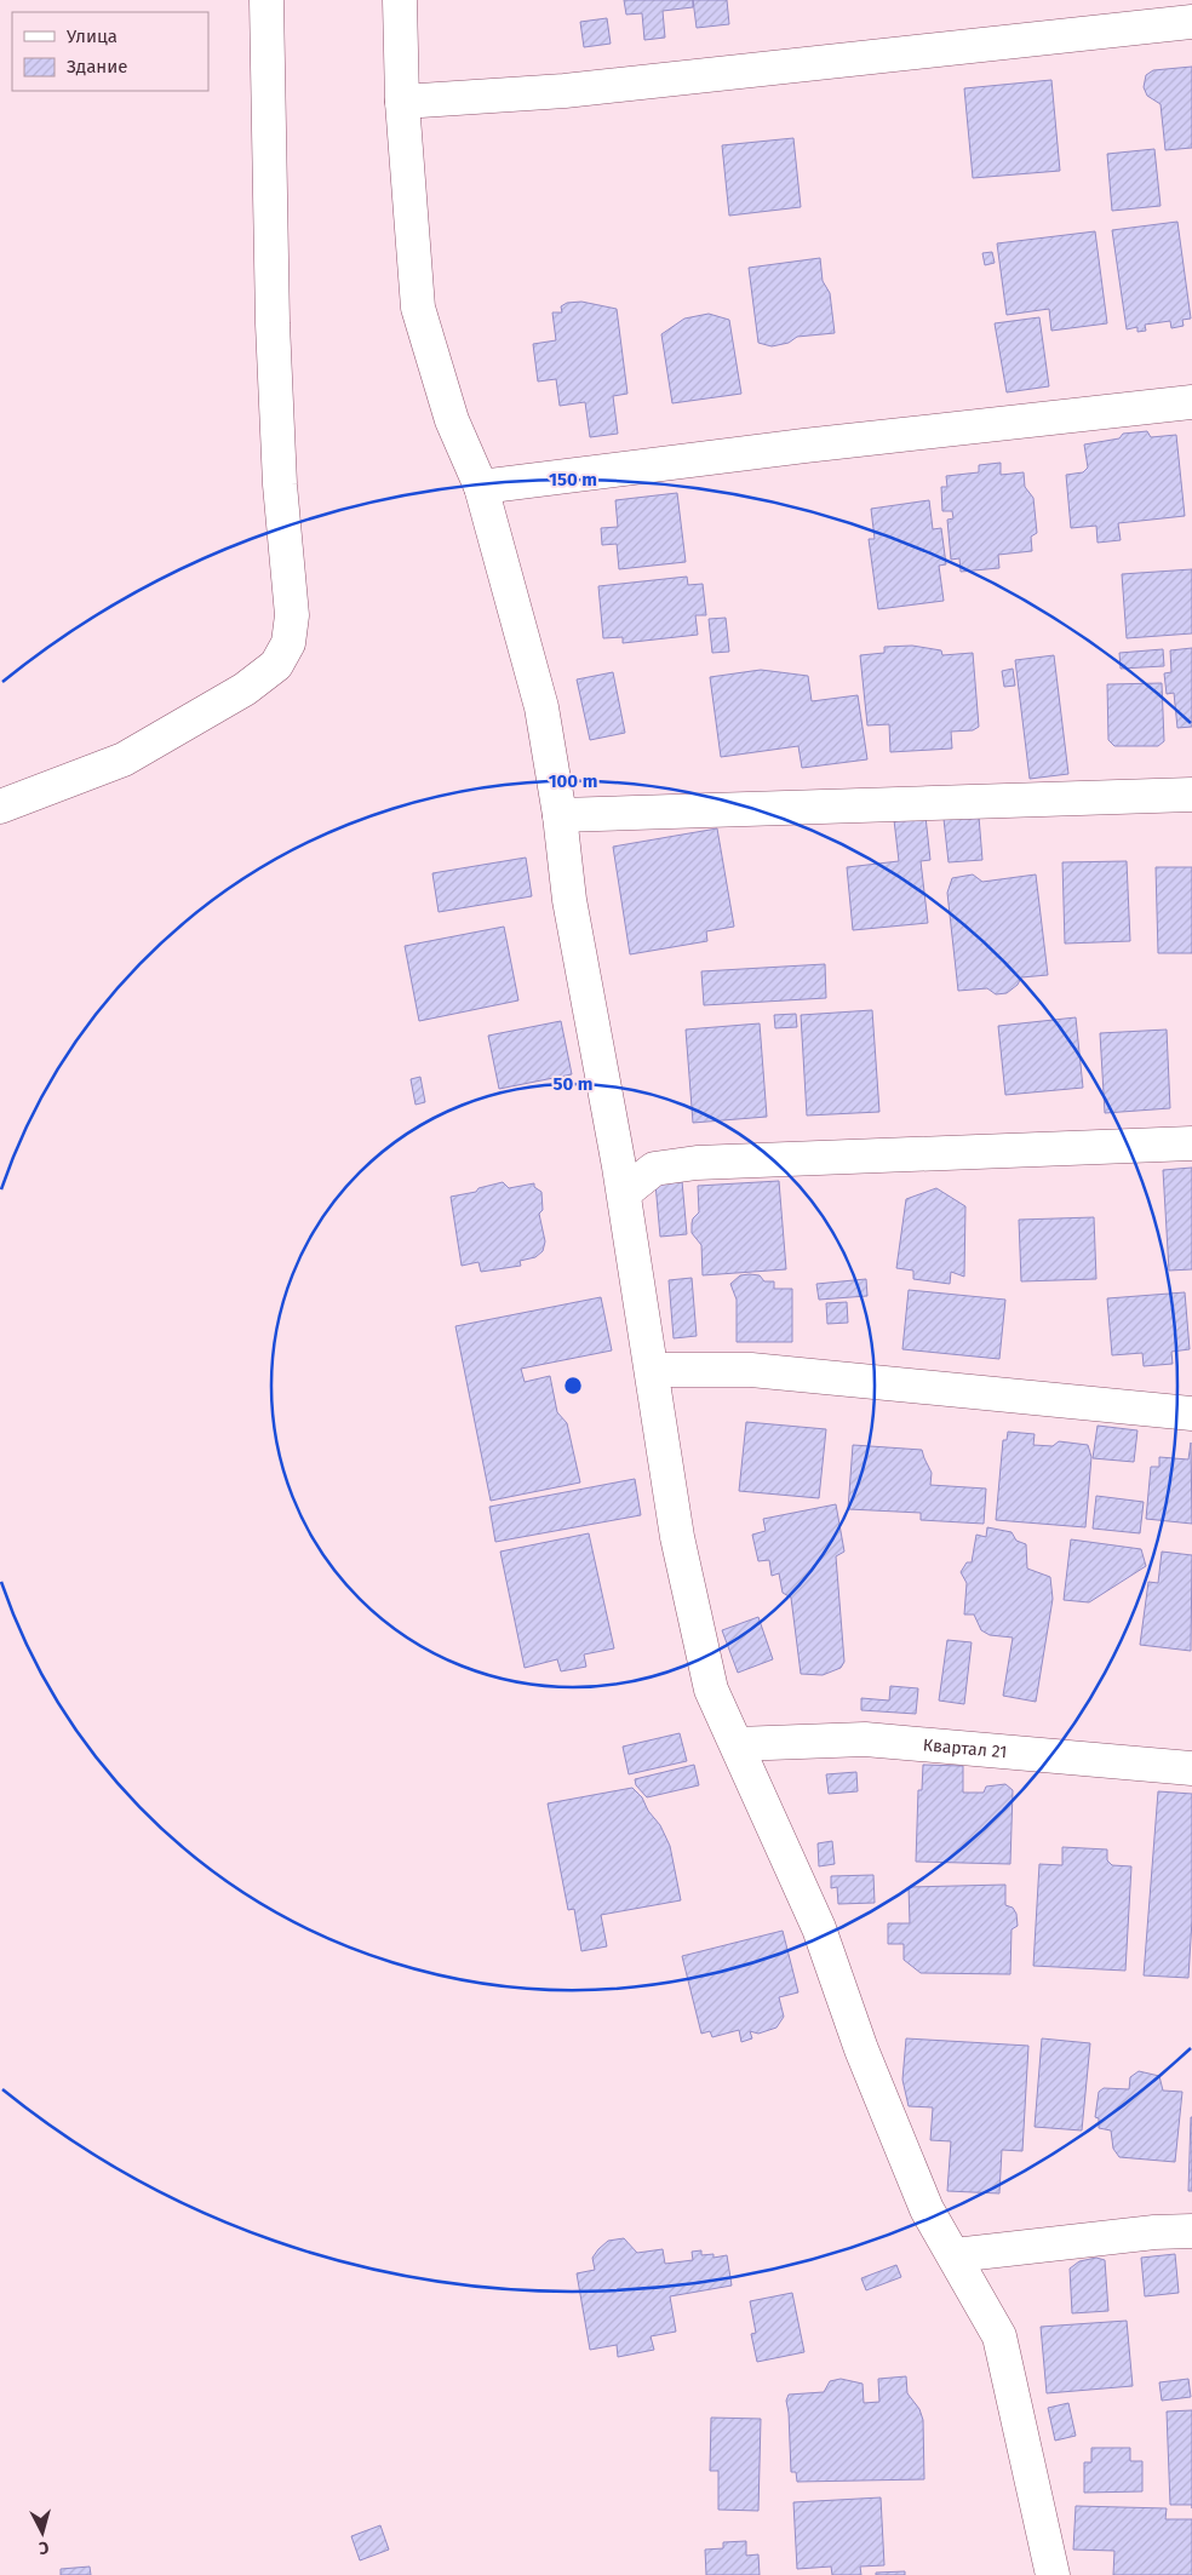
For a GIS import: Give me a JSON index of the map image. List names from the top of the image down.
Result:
{
  "streets": {
    "street": ["Квартал 21"]
  },
  "legend": ["Улица", "Здание"],
  "north": "bottom",
  "rings": ["150 m", "100 m", "50 m"]
}
